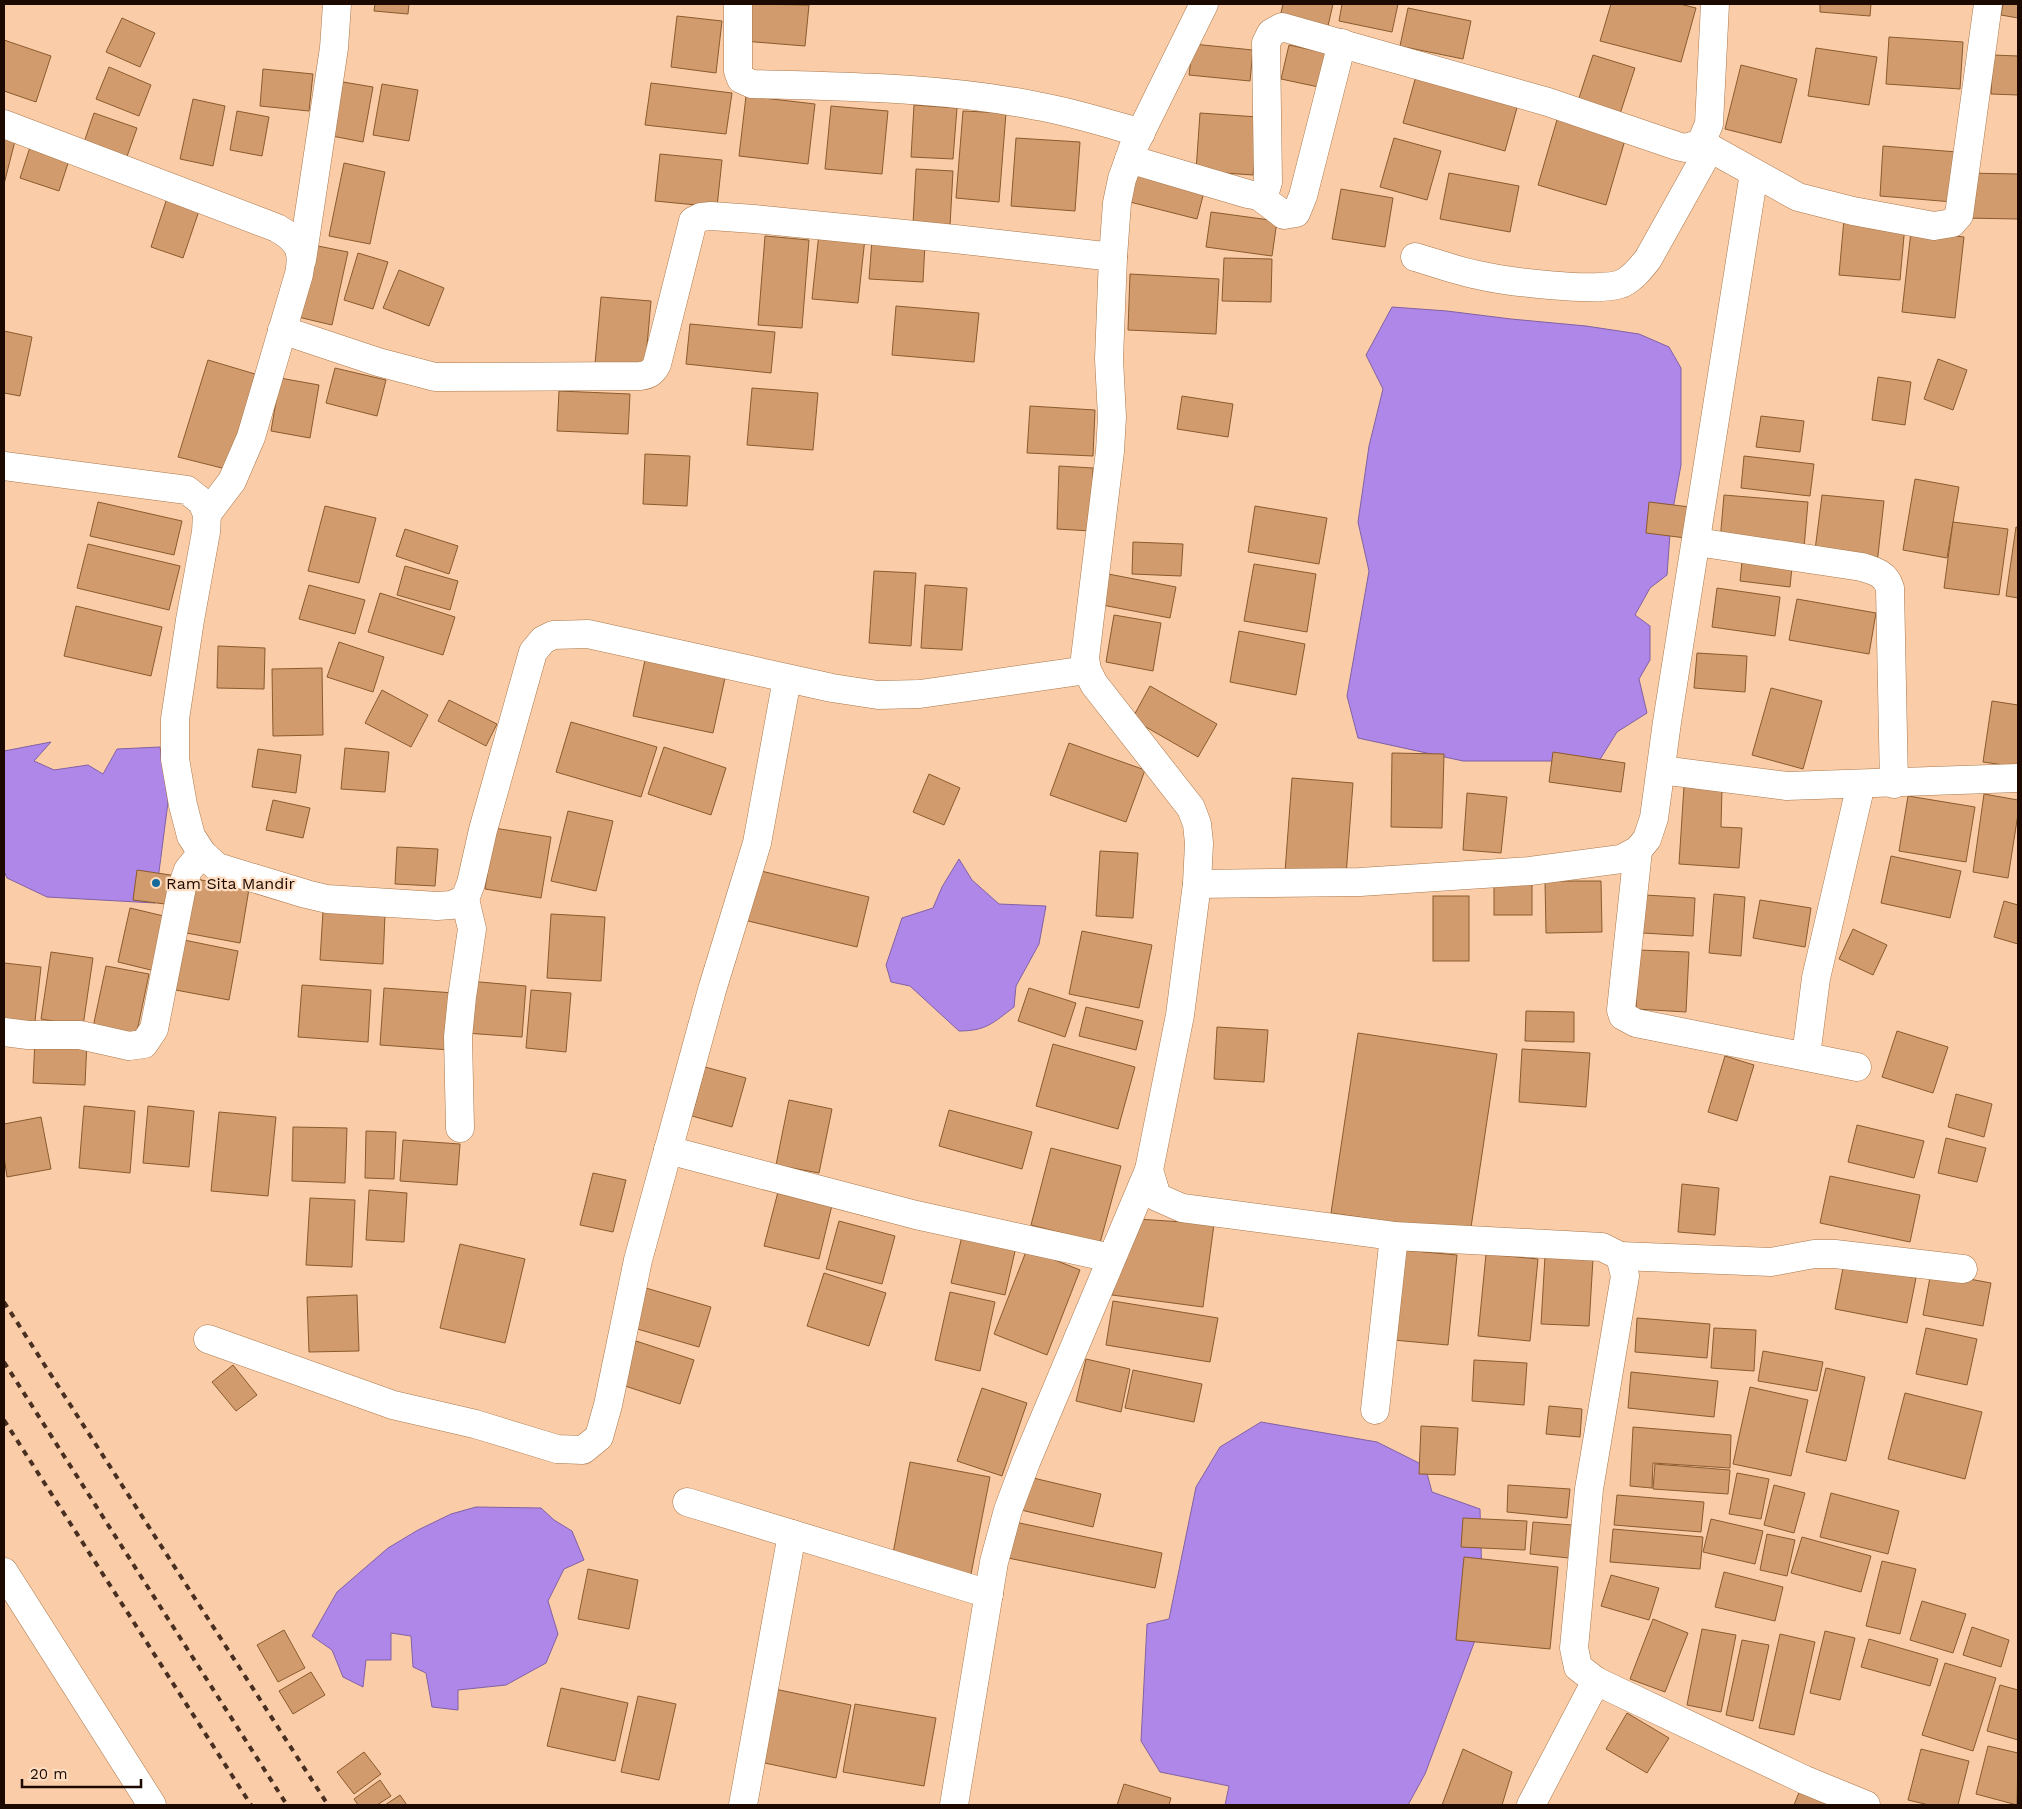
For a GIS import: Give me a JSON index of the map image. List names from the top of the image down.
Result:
{
  "places": ["Ram Sita Mandir"],
  "scale_bar": "20 m"
}
